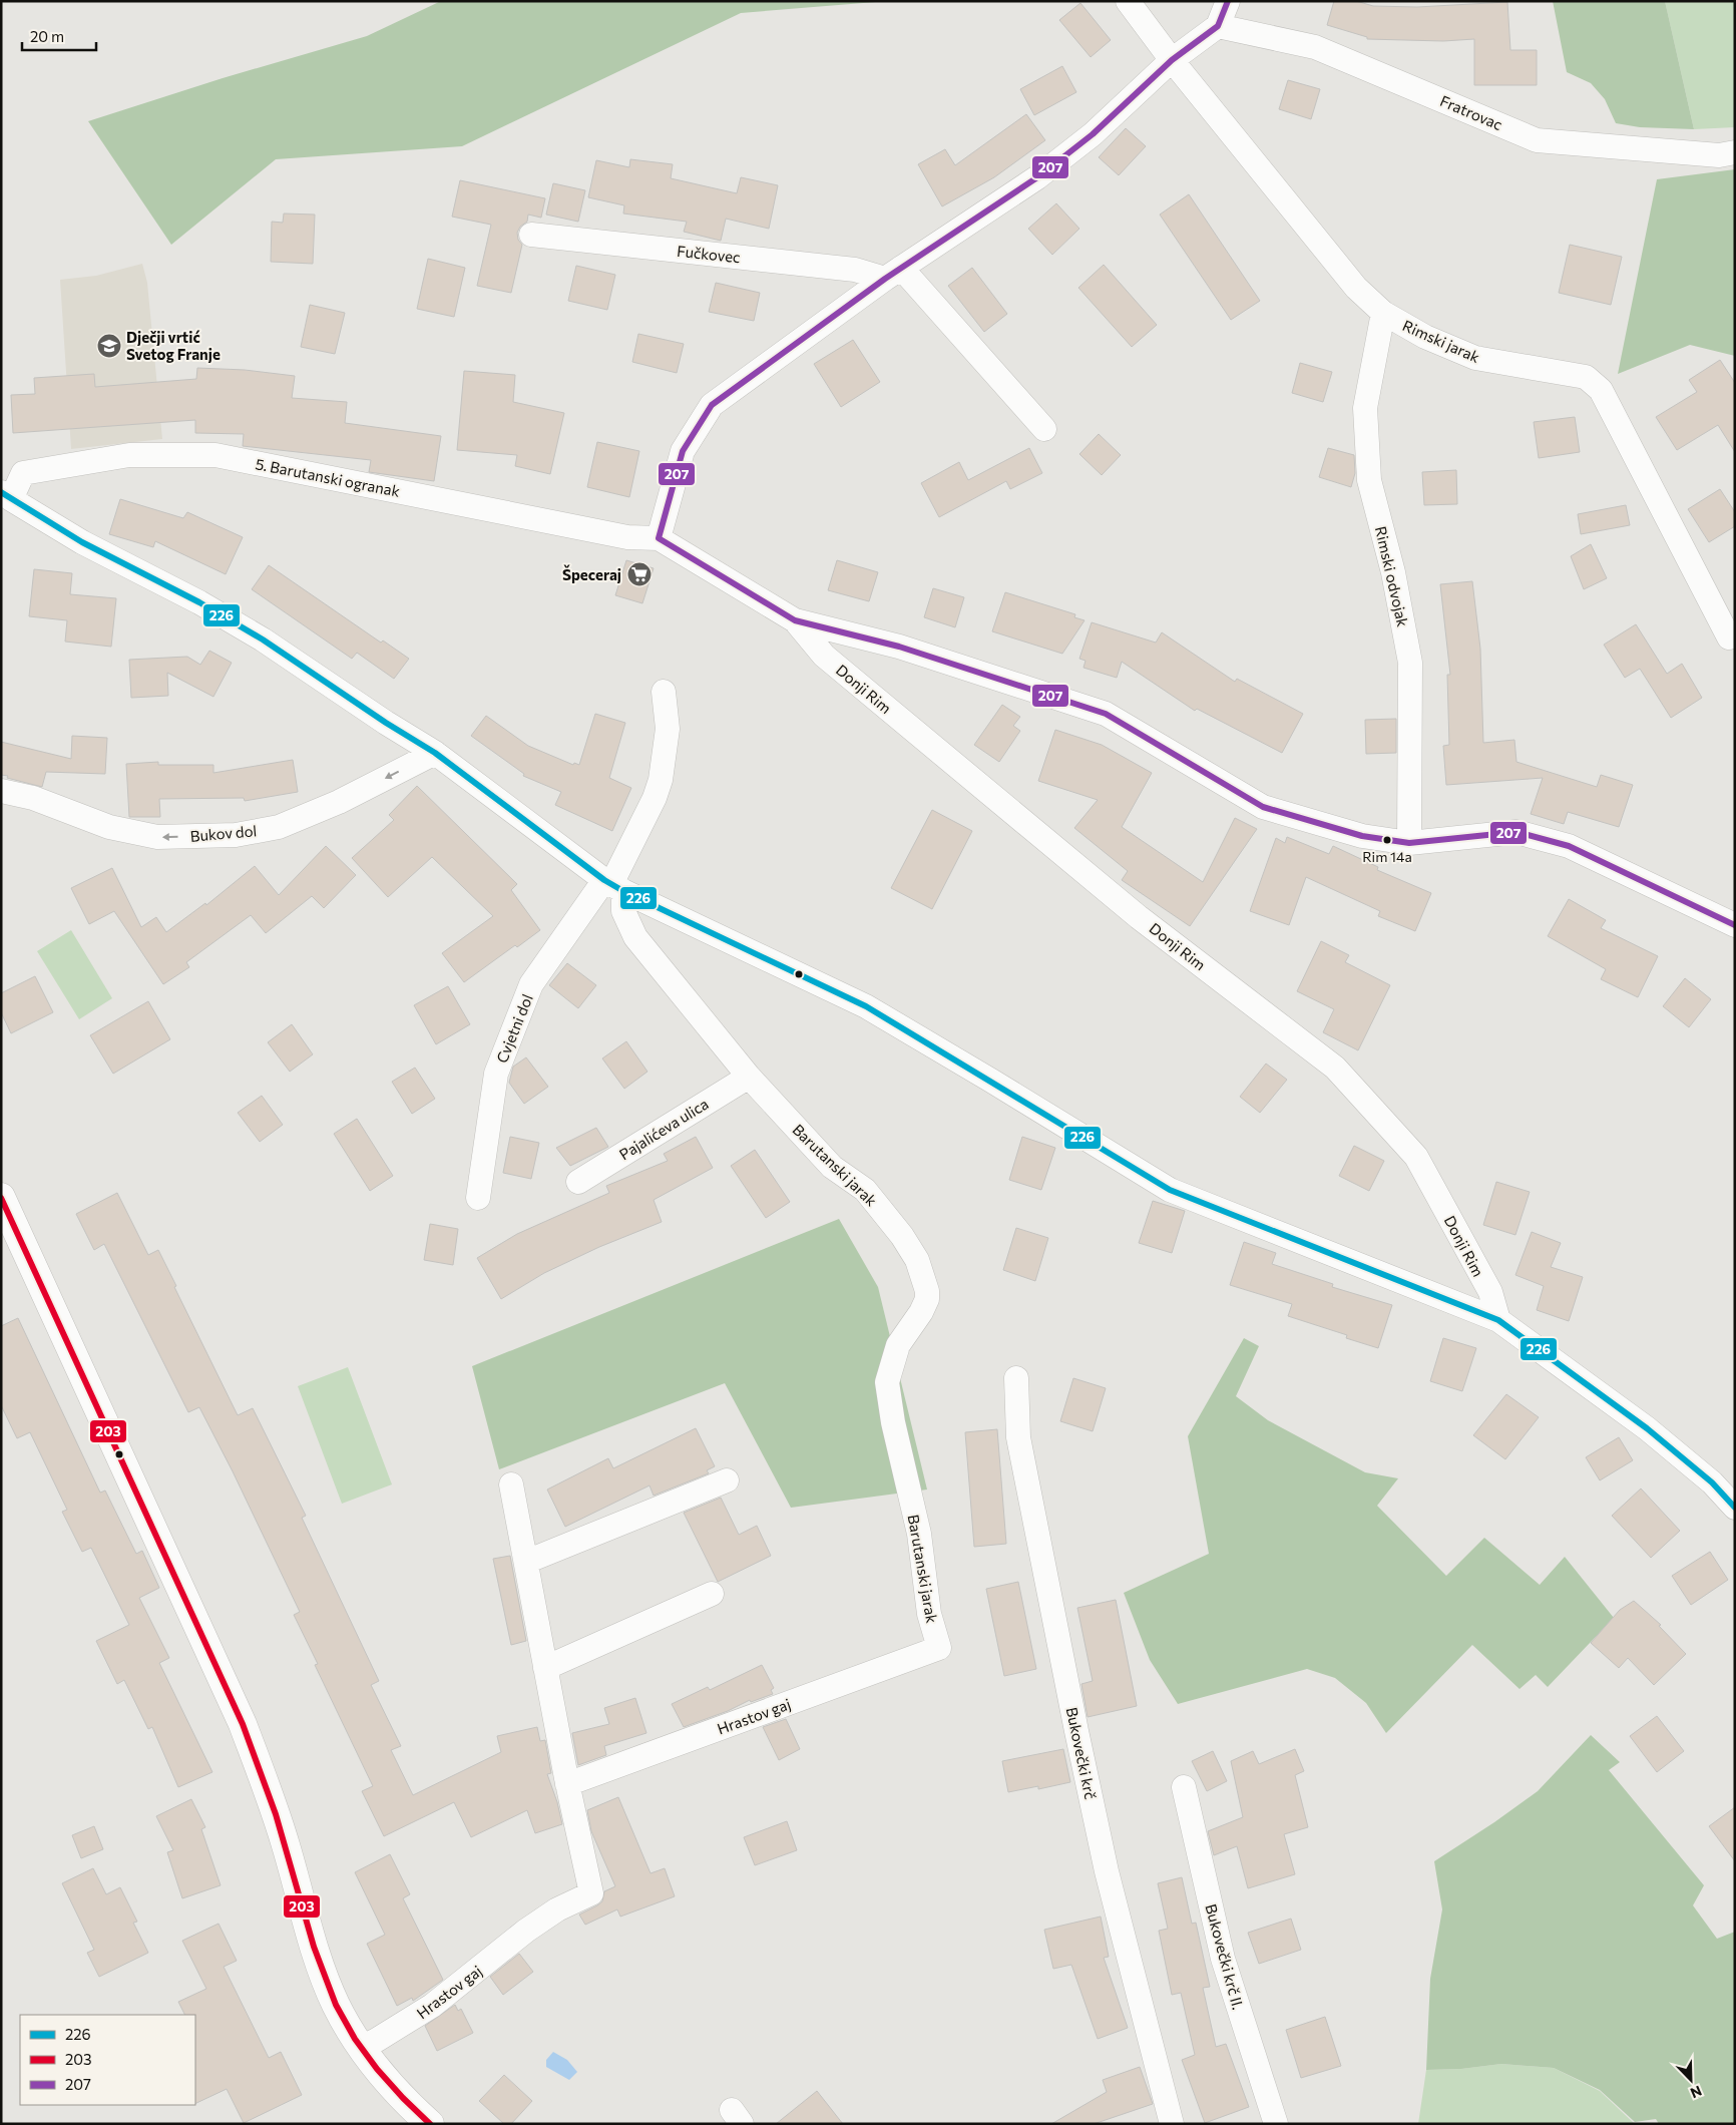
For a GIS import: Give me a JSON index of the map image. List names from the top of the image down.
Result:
{
  "streets": {
    "street": [
      "Fratrovac",
      "Fučkovec",
      "Rimski jarak",
      "5. Barutanski ogranak",
      "Rimski odvojak",
      "Donji Rim",
      "Bukov dol",
      "Cvjetni dol",
      "Pajalićeva ulica",
      "Barutanski jarak",
      "Hrastov gaj",
      "Bukovečki krč",
      "Bukovečki krč II."
    ]
  },
  "crossings": [
    ["Rimski jarak", "Rimski odvojak"],
    ["Cvjetni dol", "Barutanski jarak"],
    ["Pajalićeva ulica", "Barutanski jarak"],
    ["Barutanski jarak", "Hrastov gaj"]
  ],
  "one_way": ["Bukov dol"],
  "places": {
    "school or university": ["Dječji vrtić Svetog Franje"],
    "supermarket": ["Špeceraj"],
    "other": ["Rim 14a"]
  },
  "lines": ["transit line 207", "transit line 226", "transit line 203"],
  "legend": ["226", "203", "207"],
  "scale_bar": "20 m",
  "north": "bottom right"
}
